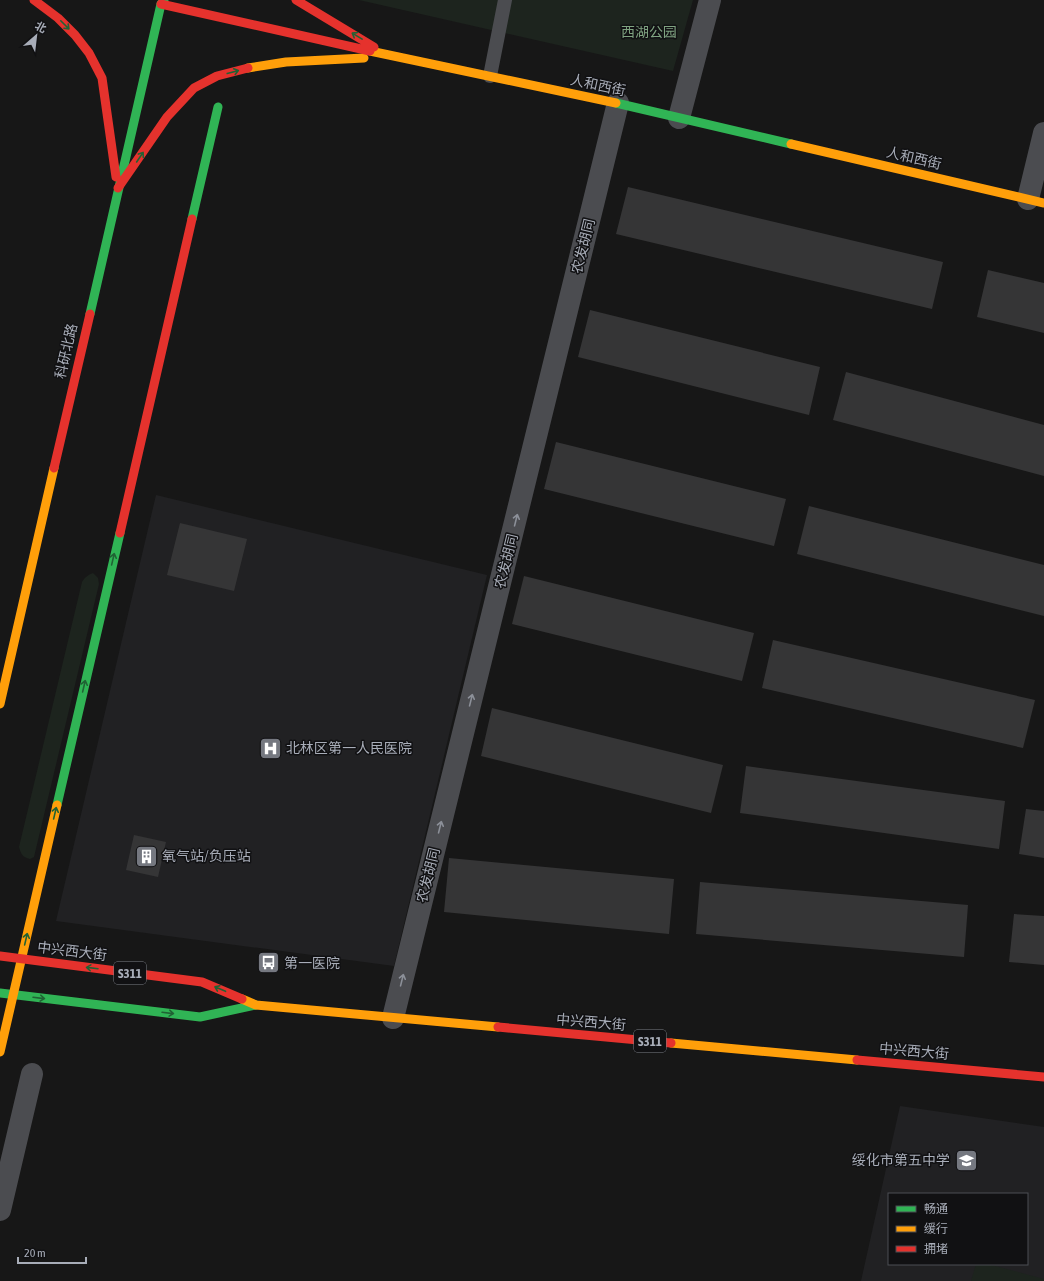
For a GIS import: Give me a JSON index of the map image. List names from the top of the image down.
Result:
{
  "streets": {
    "main road": [
      "人和西街",
      "科研北路",
      "中兴西大街",
      "S311"
    ],
    "street": ["农发胡同"]
  },
  "crossings": [
    ["人和西街", "农发胡同"],
    ["人和西街", "科研北路"],
    ["农发胡同", "中兴西大街"]
  ],
  "one_way": ["农发胡同"],
  "parks": ["西湖公园"],
  "places": {
    "hospital": ["北林区第一人民医院"],
    "building": ["氧气站/负压站"],
    "bus stop": ["第一医院"],
    "school or university": ["绥化市第五中学"]
  },
  "legend": ["畅通", "缓行", "拥堵"],
  "scale_bar": "20 m",
  "north": "top right"
}
